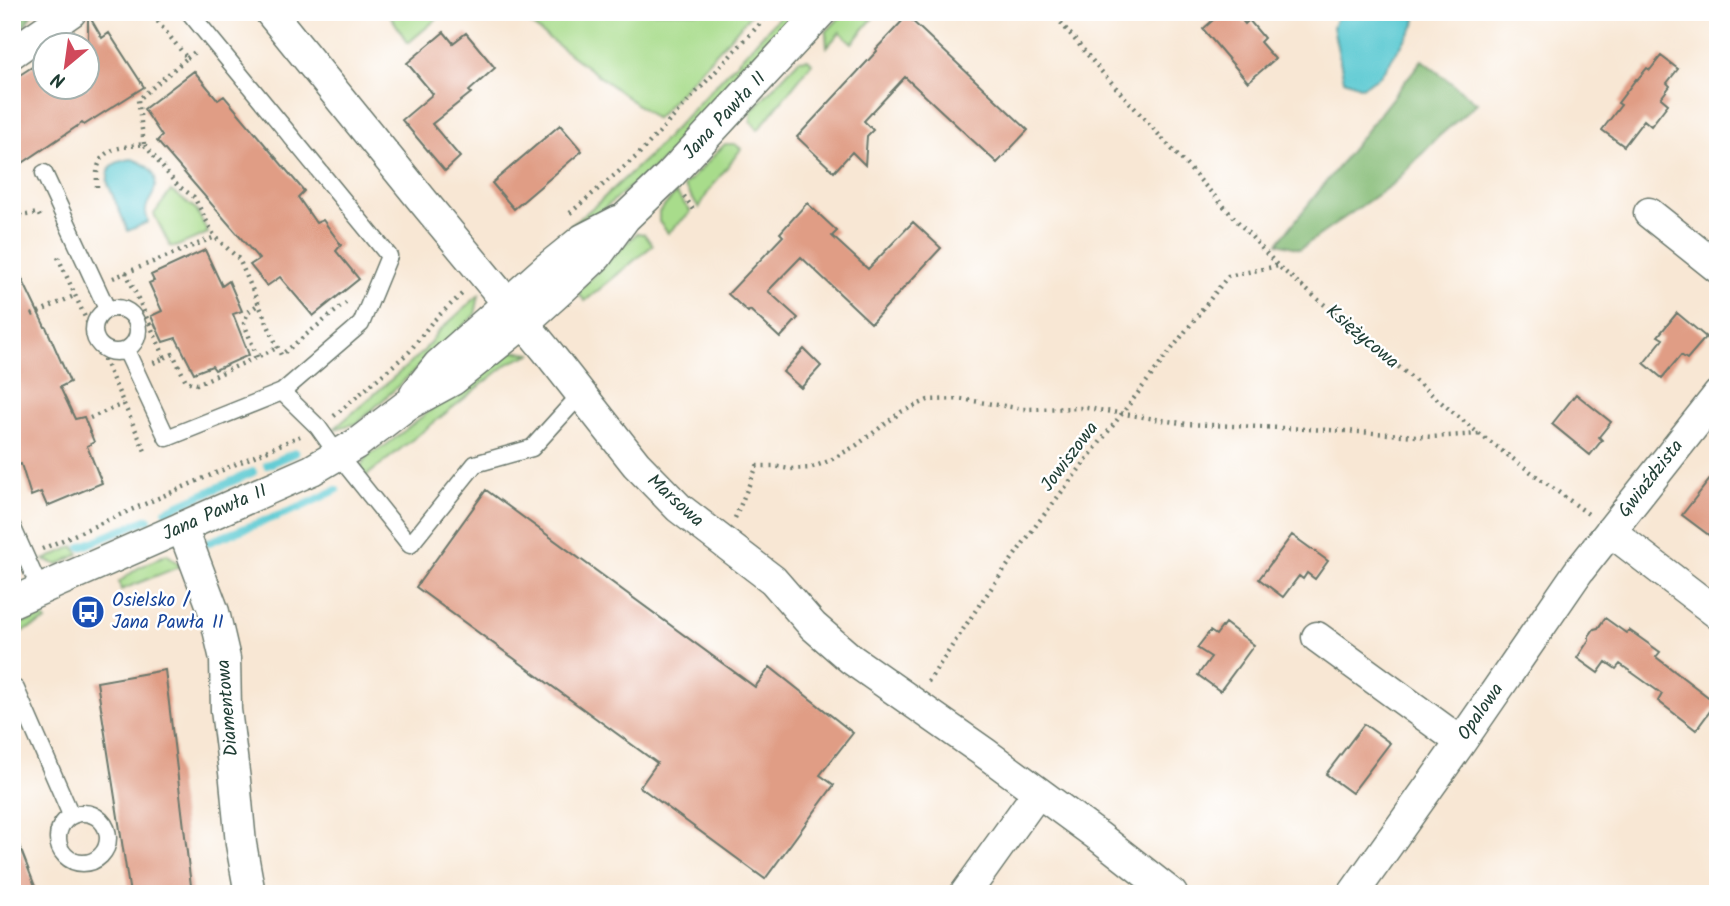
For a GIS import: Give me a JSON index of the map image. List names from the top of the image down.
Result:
{
  "streets": {
    "street": [
      "Jana Pawła II",
      "Gwiaździsta",
      "Marsowa",
      "Diamentowa",
      "Opalowa"
    ],
    "path": ["Księżycowa", "Jowiszowa"]
  },
  "crossings": [
    ["Jana Pawła II", "Marsowa"],
    ["Jana Pawła II", "Diamentowa"],
    ["Księżycowa", "Jowiszowa"],
    ["Księżycowa", "Gwiaździsta"],
    ["Księżycowa", "Opalowa"],
    ["Jowiszowa", "Marsowa"],
    ["Gwiaździsta", "Opalowa"]
  ],
  "places": {
    "bus stop": ["Osielsko / Jana Pawła II"]
  },
  "north": "bottom left"
}
